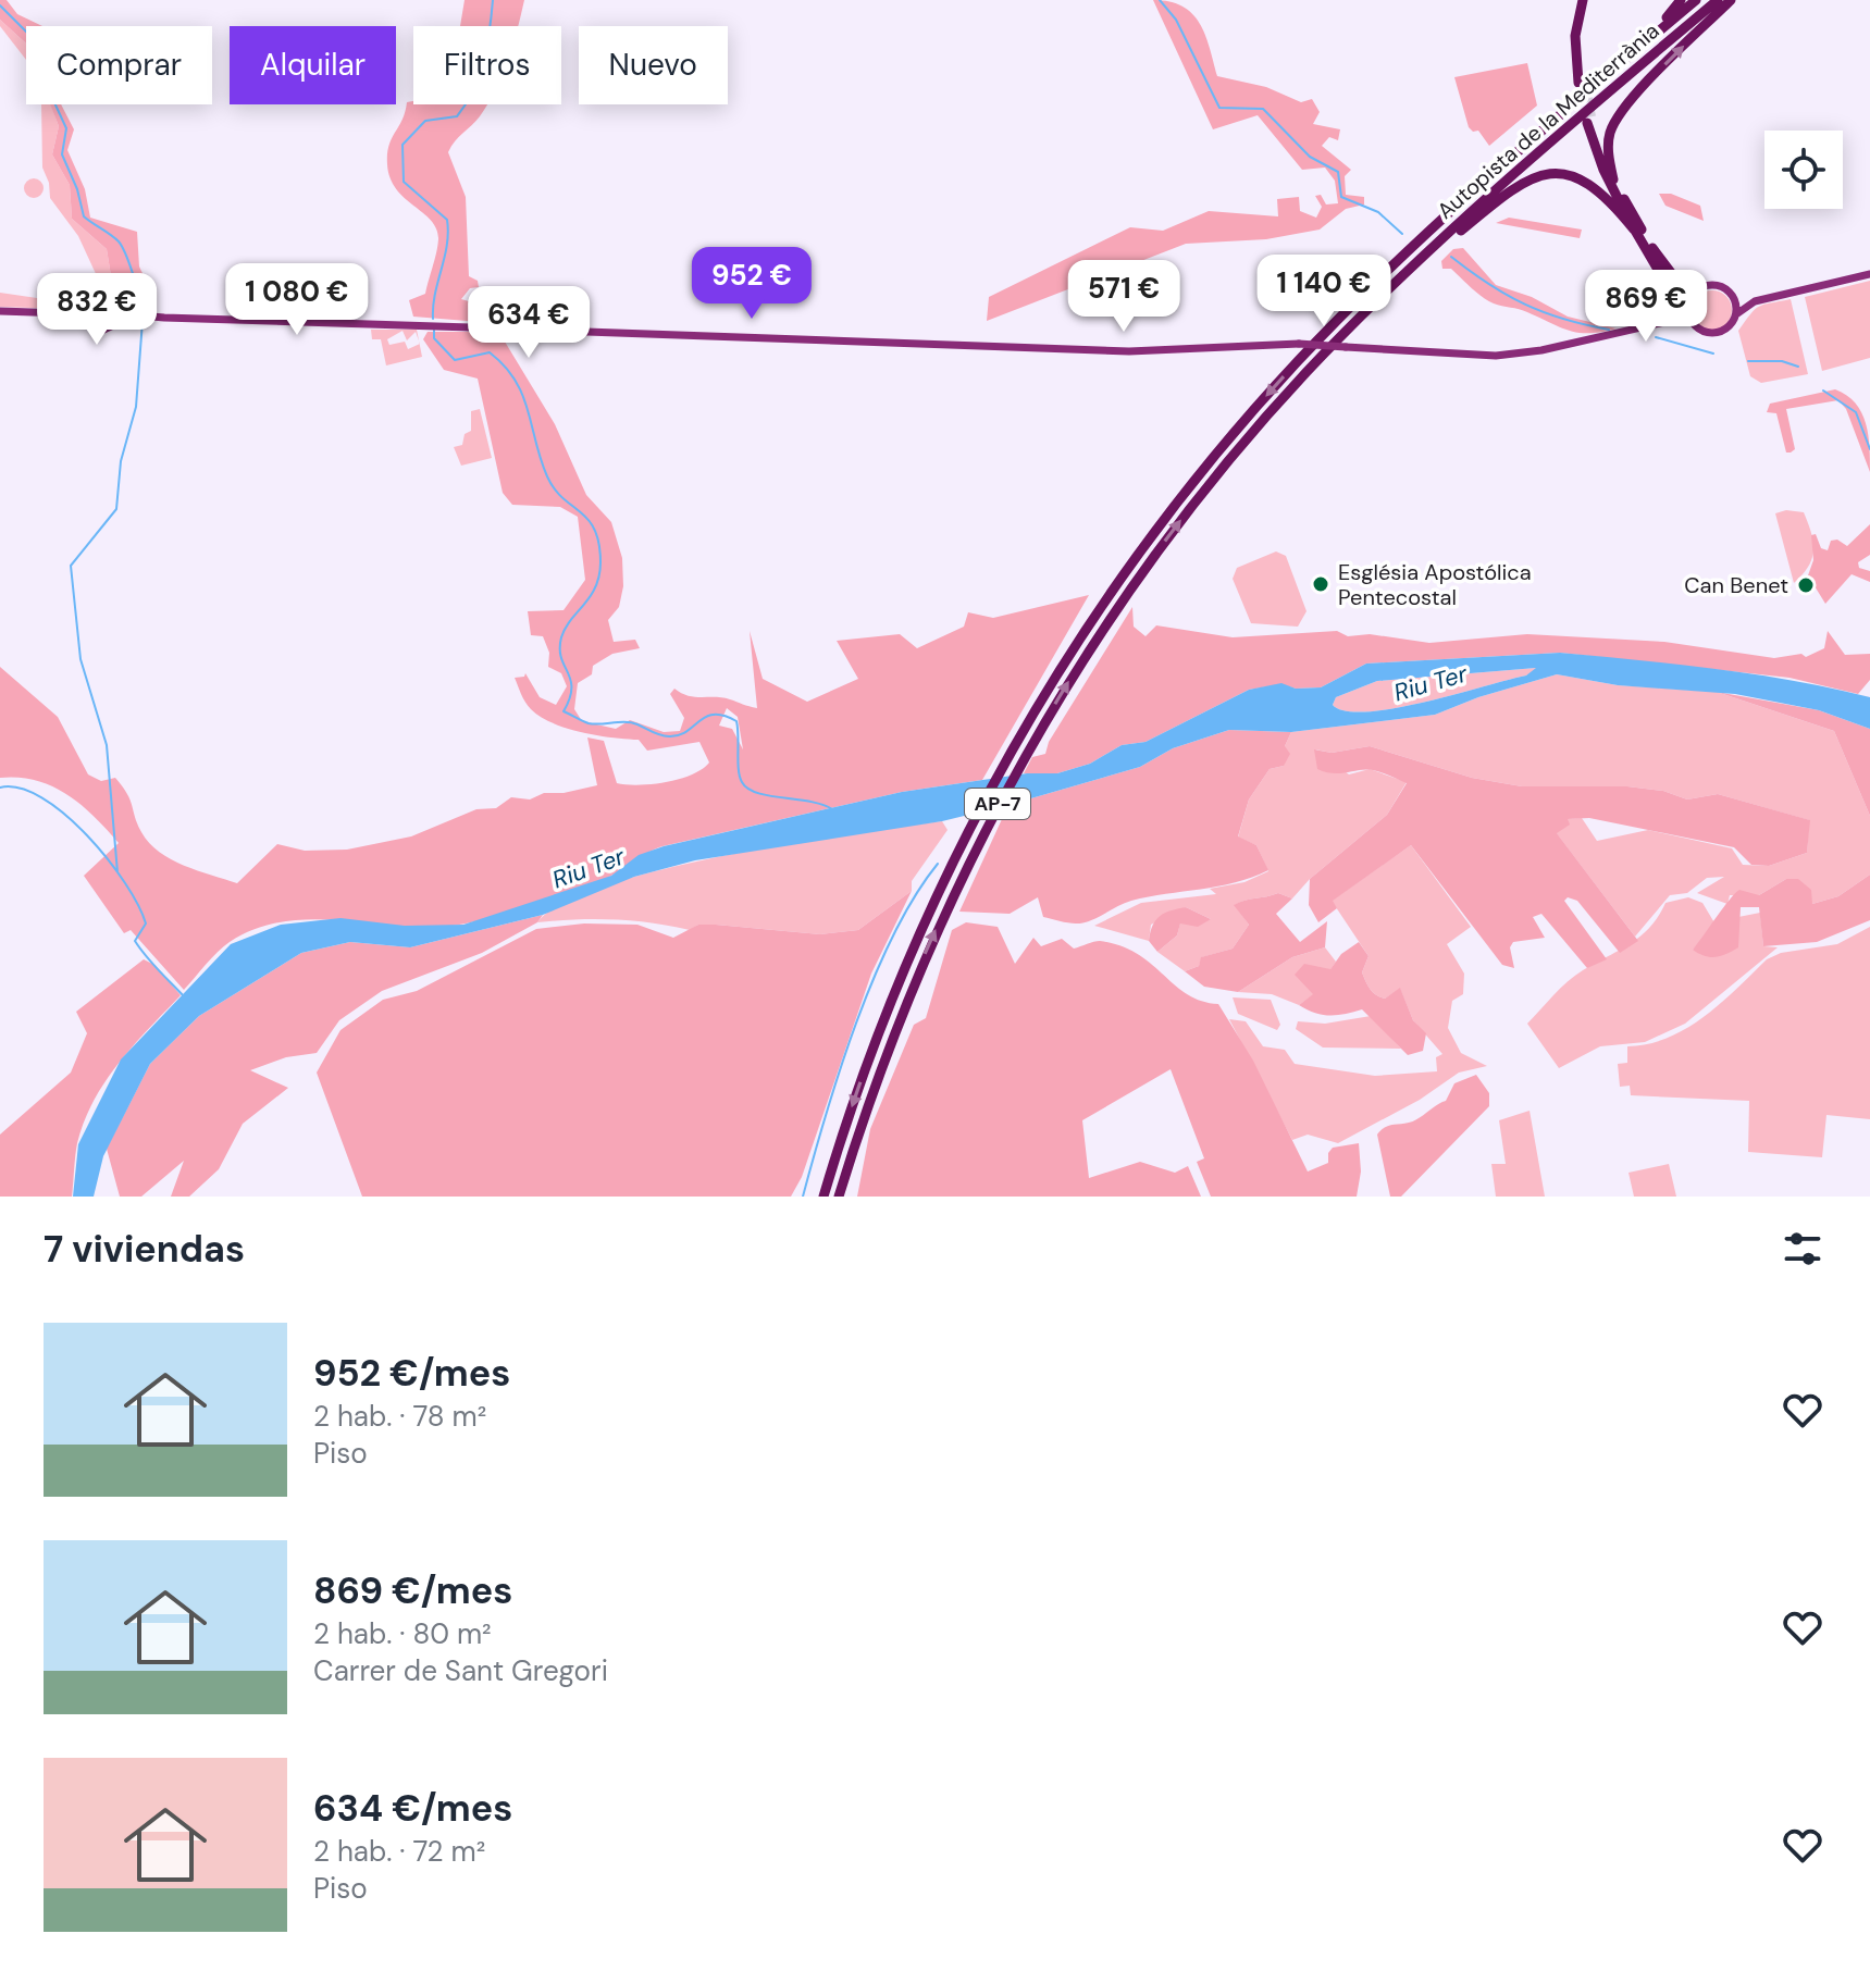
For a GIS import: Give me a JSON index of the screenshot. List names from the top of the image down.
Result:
{
  "streets": {
    "highway": ["Autopista de la Mediterrània", "AP-7"]
  },
  "water": ["Riu Ter"],
  "places": ["Església Apostólica Pentecostal", "Can Benet"],
  "page": {
    "chip": [
      "Comprar",
      "Alquilar",
      "Filtros",
      "Nuevo"
    ],
    "price": [
      "952 €",
      "1 140 €",
      "571 €",
      "1 080 €",
      "869 €",
      "832 €",
      "634 €"
    ],
    "heading": "7 viviendas",
    "list": [
      {
        "name": "952 €/mes",
        "note": "2 hab. · 78 m² · Piso"
      },
      {
        "name": "869 €/mes",
        "note": "2 hab. · 80 m² · Carrer de Sant Gregori"
      },
      {
        "name": "634 €/mes",
        "note": "2 hab. · 72 m² · Piso"
      }
    ]
  }
}
